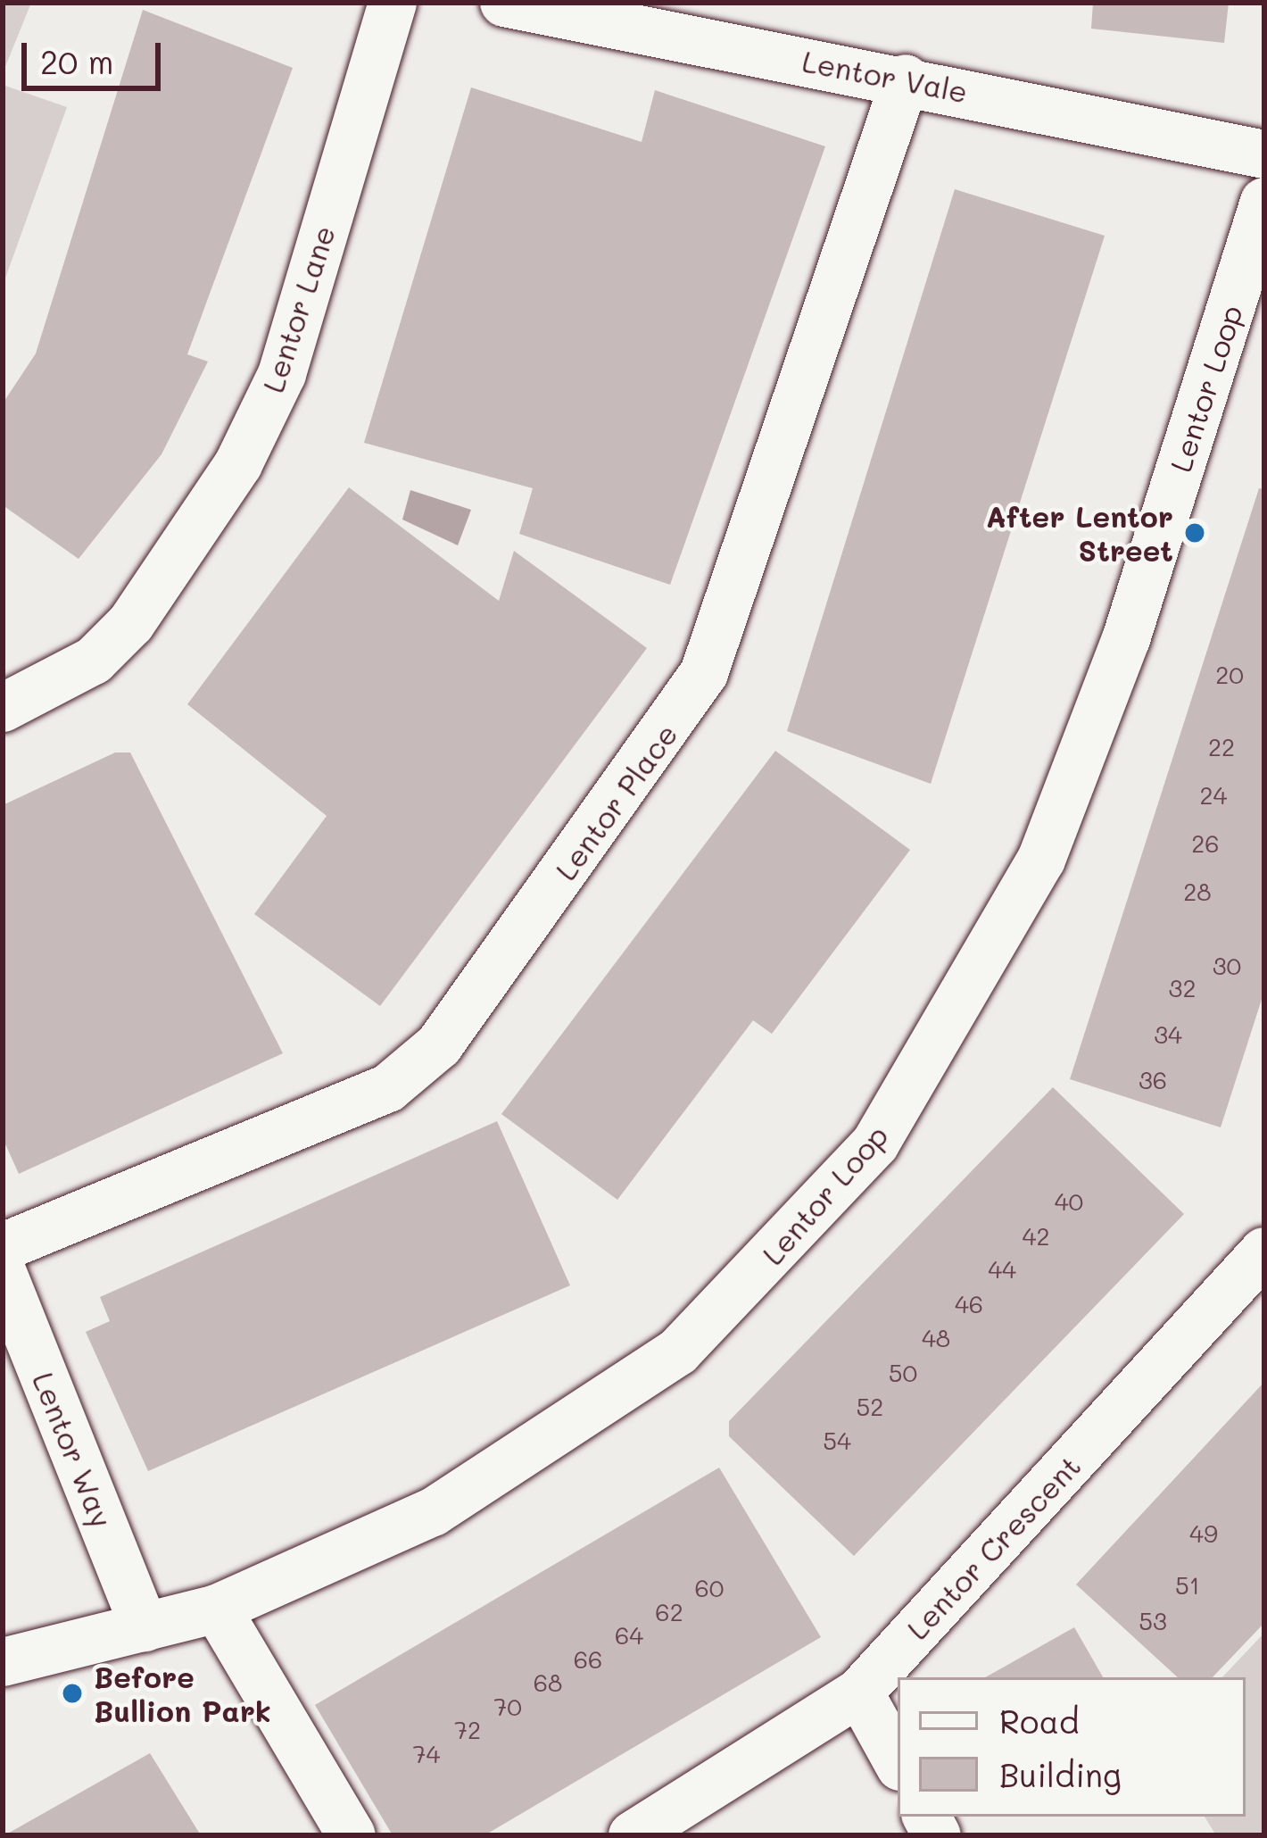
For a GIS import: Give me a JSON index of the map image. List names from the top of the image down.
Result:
{
  "streets": {
    "street": [
      "Lentor Vale",
      "Lentor Lane",
      "Lentor Loop",
      "Lentor Place",
      "Lentor Way",
      "Lentor Crescent"
    ]
  },
  "crossings": [
    ["Lentor Vale", "Lentor Place"],
    ["Lentor Loop", "Lentor Way"]
  ],
  "places": ["After Lentor Street", "Before Bullion Park"],
  "house_numbers": [
    "20",
    "22",
    "24",
    "26",
    "28",
    "30",
    "32",
    "34",
    "36",
    "40",
    "42",
    "44",
    "46",
    "48",
    "50",
    "52",
    "54",
    "49",
    "51",
    "60",
    "62",
    "53",
    "64",
    "66",
    "68",
    "70",
    "72",
    "74"
  ],
  "legend": ["Road", "Building"],
  "scale_bar": "20 m"
}
